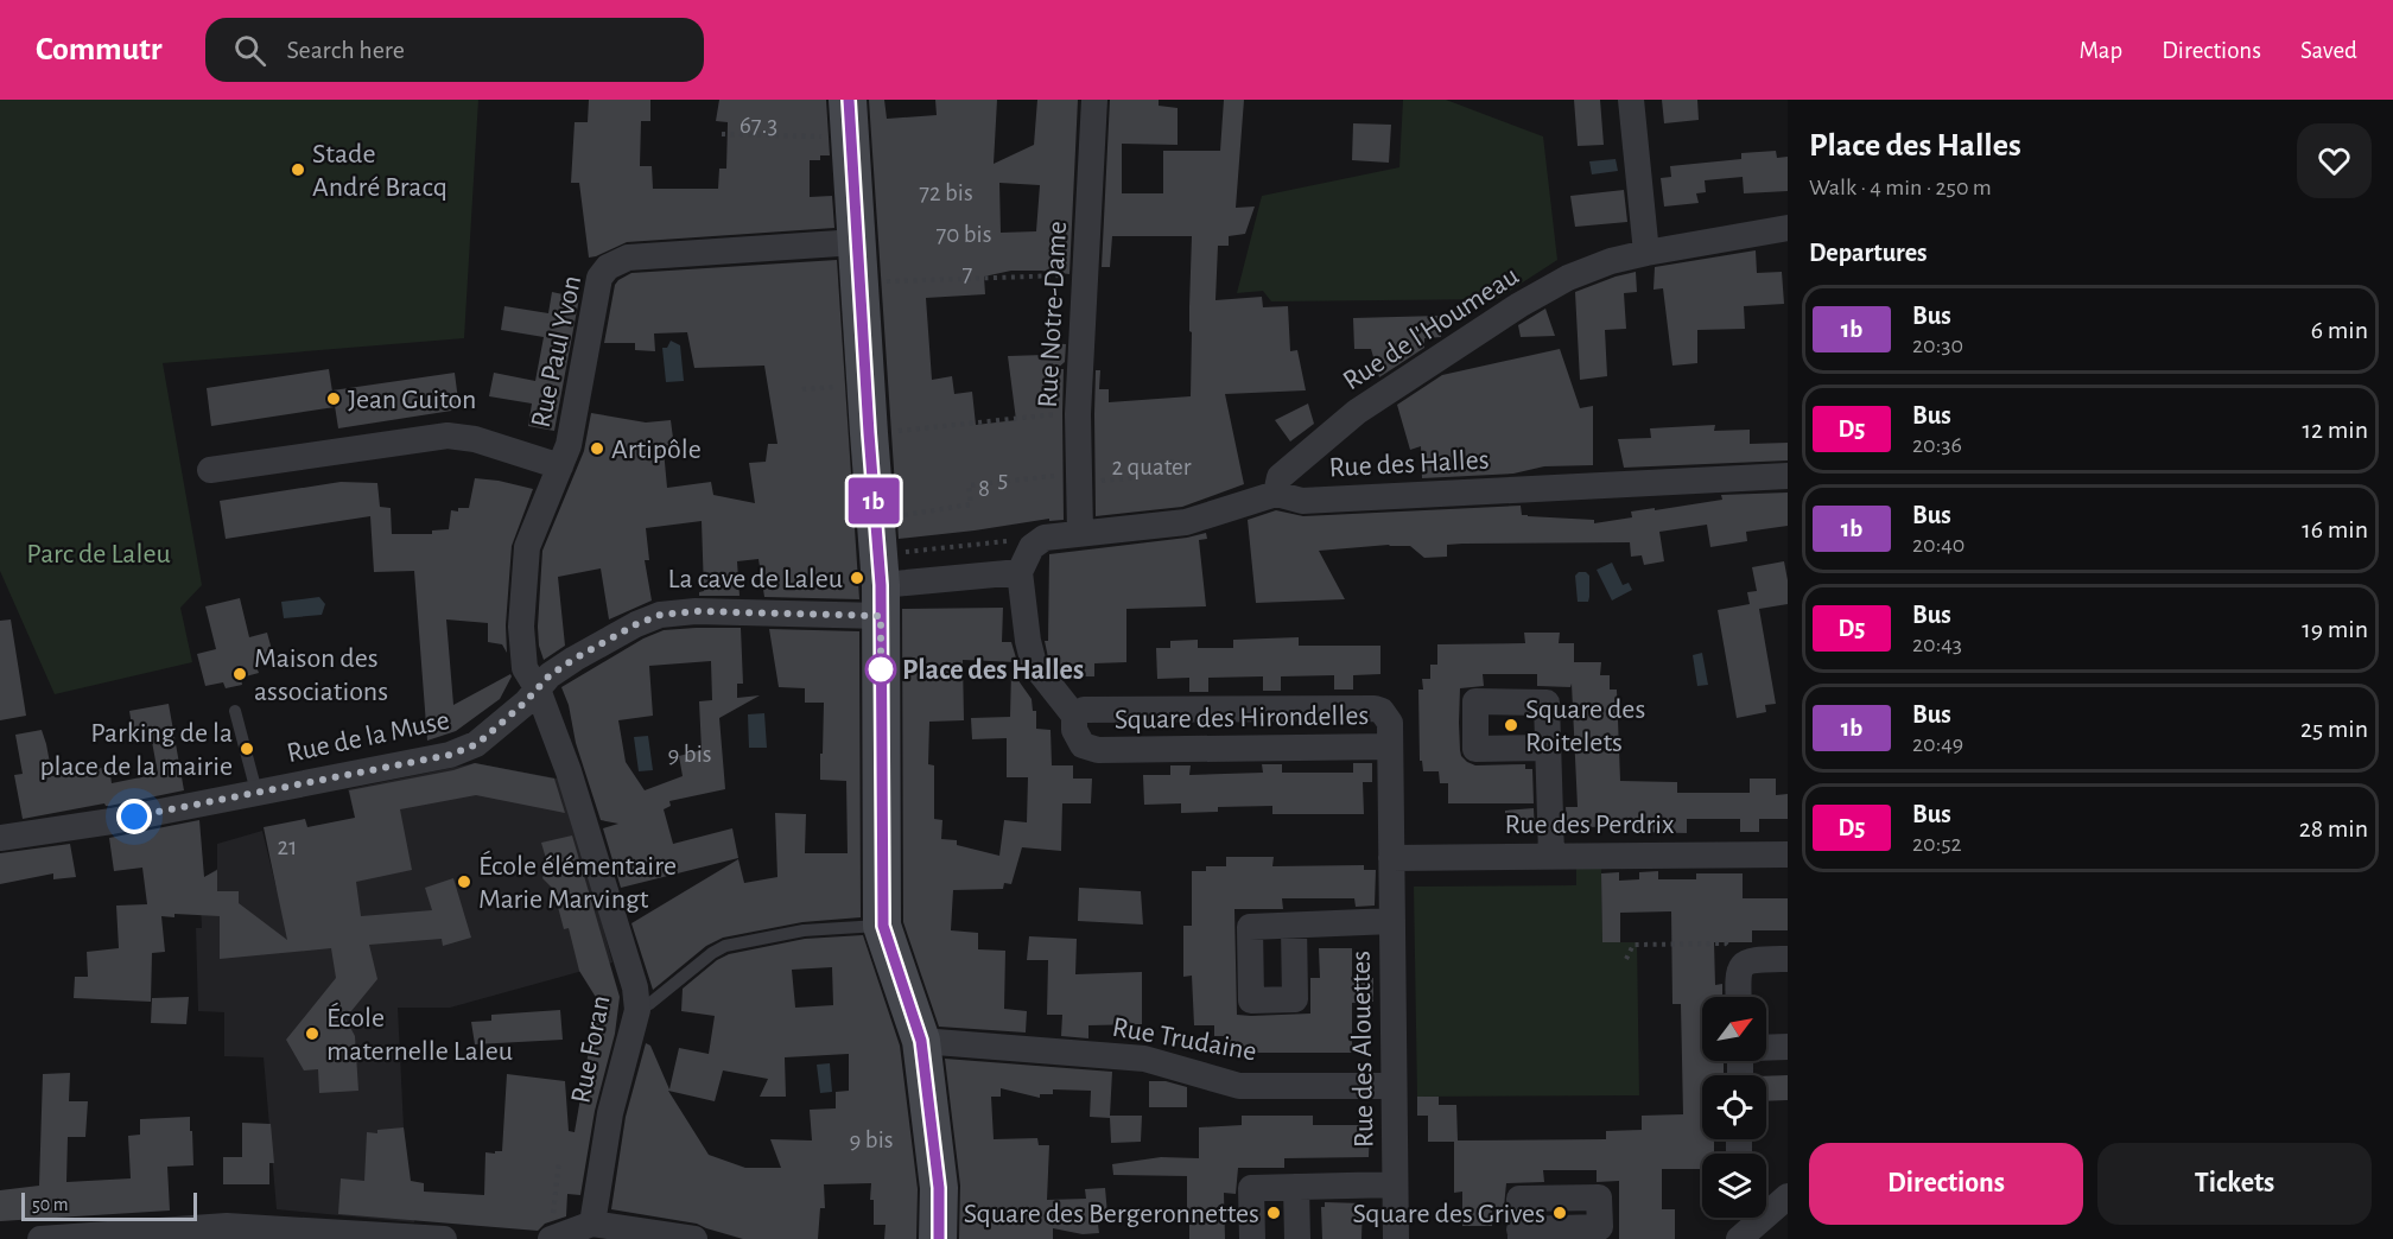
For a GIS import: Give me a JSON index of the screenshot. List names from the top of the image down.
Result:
{
  "streets": {
    "street": [
      "Rue Notre-Dame",
      "Rue de l'Houmeau",
      "Rue Paul Yvon",
      "Rue des Halles",
      "Square des Hirondelles",
      "Rue de la Muse",
      "Rue des Perdrix",
      "Rue Trudaine",
      "Rue Foran",
      "Rue des Alouettes"
    ]
  },
  "crossings": [
    ["Rue de l'Houmeau", "Rue des Halles"],
    ["Rue Paul Yvon", "Rue de la Muse"],
    ["Rue Paul Yvon", "Rue Foran"],
    ["Square des Hirondelles", "Rue des Perdrix"],
    ["Square des Hirondelles", "Rue des Alouettes"],
    ["Rue de la Muse", "Rue Foran"],
    ["Rue des Perdrix", "Rue des Alouettes"],
    ["Rue Trudaine", "Rue des Alouettes"]
  ],
  "parks": ["Parc de Laleu"],
  "places": [
    "Stade André Bracq",
    "Jean Guiton",
    "Artipôle",
    "La cave de Laleu",
    "Place des Halles",
    "Maison des associations",
    "Square des Roitelets",
    "Parking de la place de la mairie",
    "École élémentaire Marie Marvingt",
    "École maternelle Laleu",
    "Square des Bergeronnettes",
    "Square des Grives"
  ],
  "lines": ["bus line 1b"],
  "house_numbers": [
    "67.3",
    "72 bis",
    "70 bis",
    "7",
    "2 quater",
    "5",
    "8",
    "9 bis",
    "21",
    "9 bis"
  ],
  "scale_bar": "50 m",
  "north": "top right",
  "page": {
    "header": "Commutr",
    "search": "Search here",
    "nav": ["Map", "Directions", "Saved"],
    "on_map": "1b",
    "heading": [
      ["Place des Halles", "Walk · 4 min · 250 m"],
      "Departures"
    ],
    "list": [
      {
        "mark": "1b",
        "name": "Bus",
        "note": "20:30",
        "value": "6 min"
      },
      {
        "mark": "D5",
        "name": "Bus",
        "note": "20:36",
        "value": "12 min"
      },
      {
        "mark": "1b",
        "name": "Bus",
        "note": "20:40",
        "value": "16 min"
      },
      {
        "mark": "D5",
        "name": "Bus",
        "note": "20:43",
        "value": "19 min"
      },
      {
        "mark": "1b",
        "name": "Bus",
        "note": "20:49",
        "value": "25 min"
      },
      {
        "mark": "D5",
        "name": "Bus",
        "note": "20:52",
        "value": "28 min"
      }
    ],
    "buttons": ["Directions", "Tickets"],
    "scale": "50 m"
  }
}
